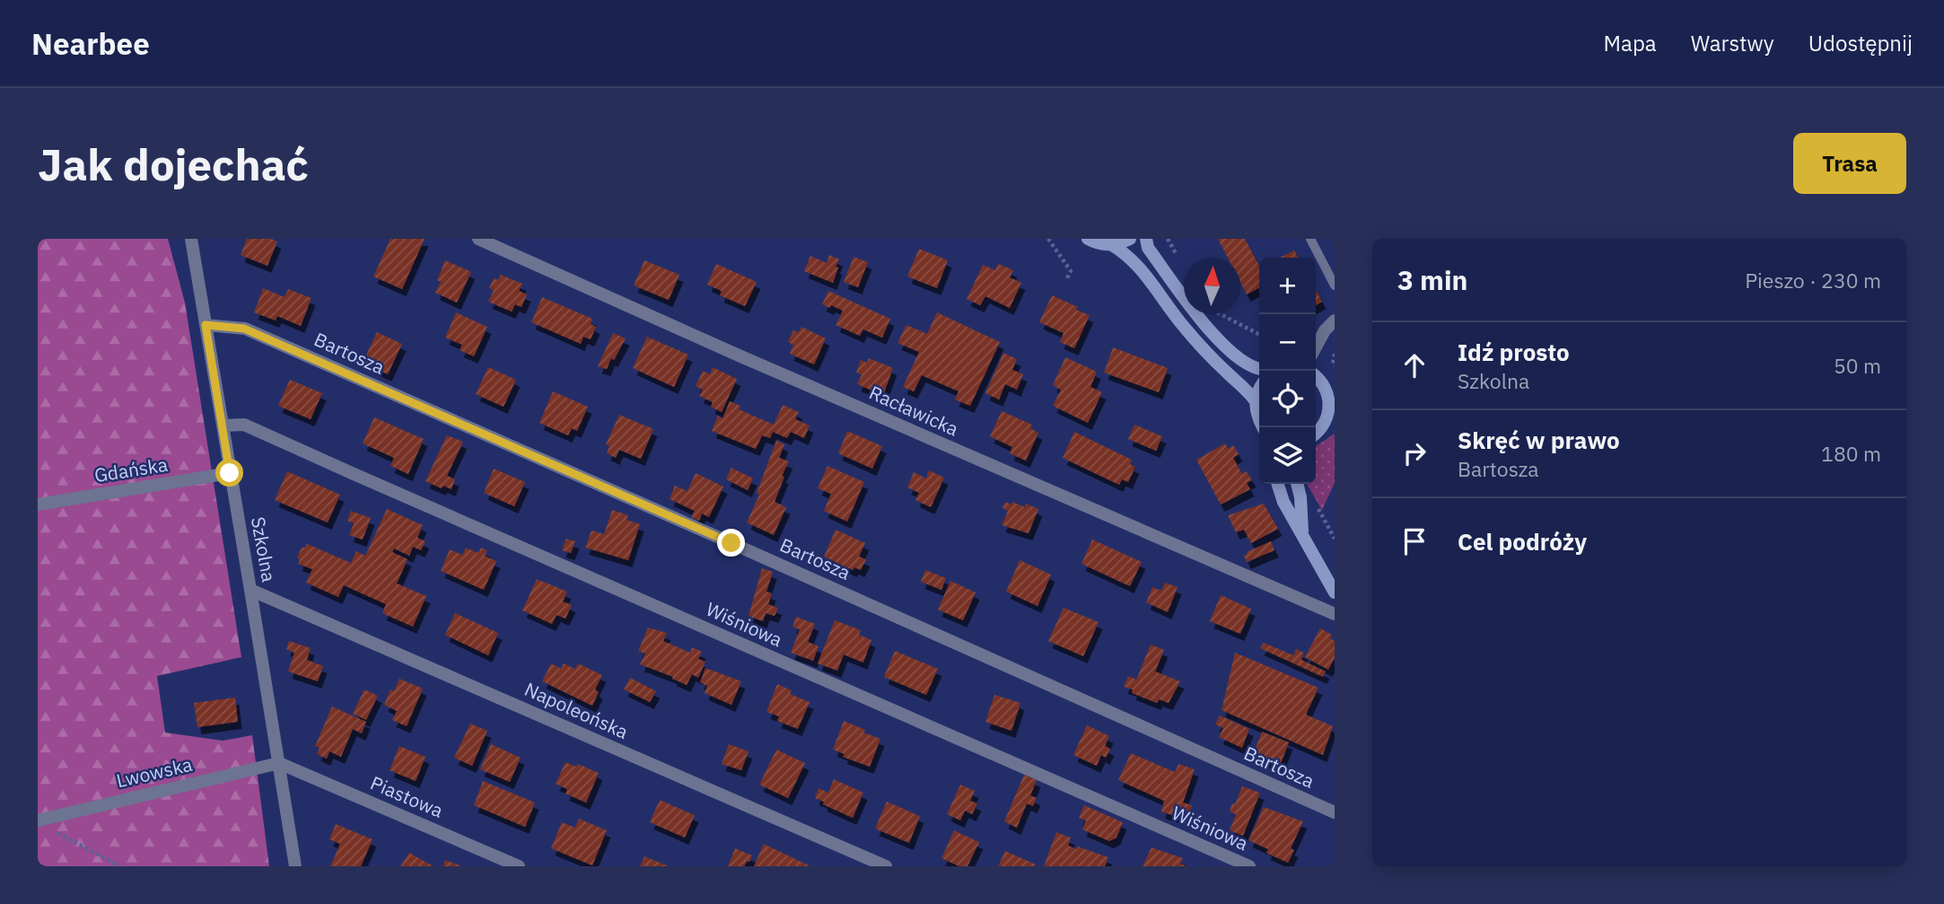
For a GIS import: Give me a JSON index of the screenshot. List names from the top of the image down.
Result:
{
  "streets": {
    "street": [
      "Bartosza",
      "Racławicka",
      "Gdańska",
      "Szkolna",
      "Wiśniowa",
      "Napoleońska",
      "Lwowska",
      "Piastowa"
    ]
  },
  "crossings": [
    ["Bartosza", "Szkolna"],
    ["Gdańska", "Szkolna"],
    ["Szkolna", "Wiśniowa"],
    ["Szkolna", "Napoleońska"],
    ["Szkolna", "Lwowska"],
    ["Szkolna", "Piastowa"],
    ["Lwowska", "Piastowa"]
  ],
  "north": "top",
  "page": {
    "header": "Nearbee",
    "nav": ["Mapa", "Warstwy", "Udostępnij"],
    "buttons": "Trasa",
    "title": "Jak dojechać",
    "heading": ["3 min", "Pieszo · 230 m"],
    "map_buttons": ["+", "−"],
    "list": [
      ["Idź prosto", "Szkolna", "50 m"],
      ["Skręć w prawo", "Bartosza", "180 m"],
      "Cel podróży"
    ]
  }
}
